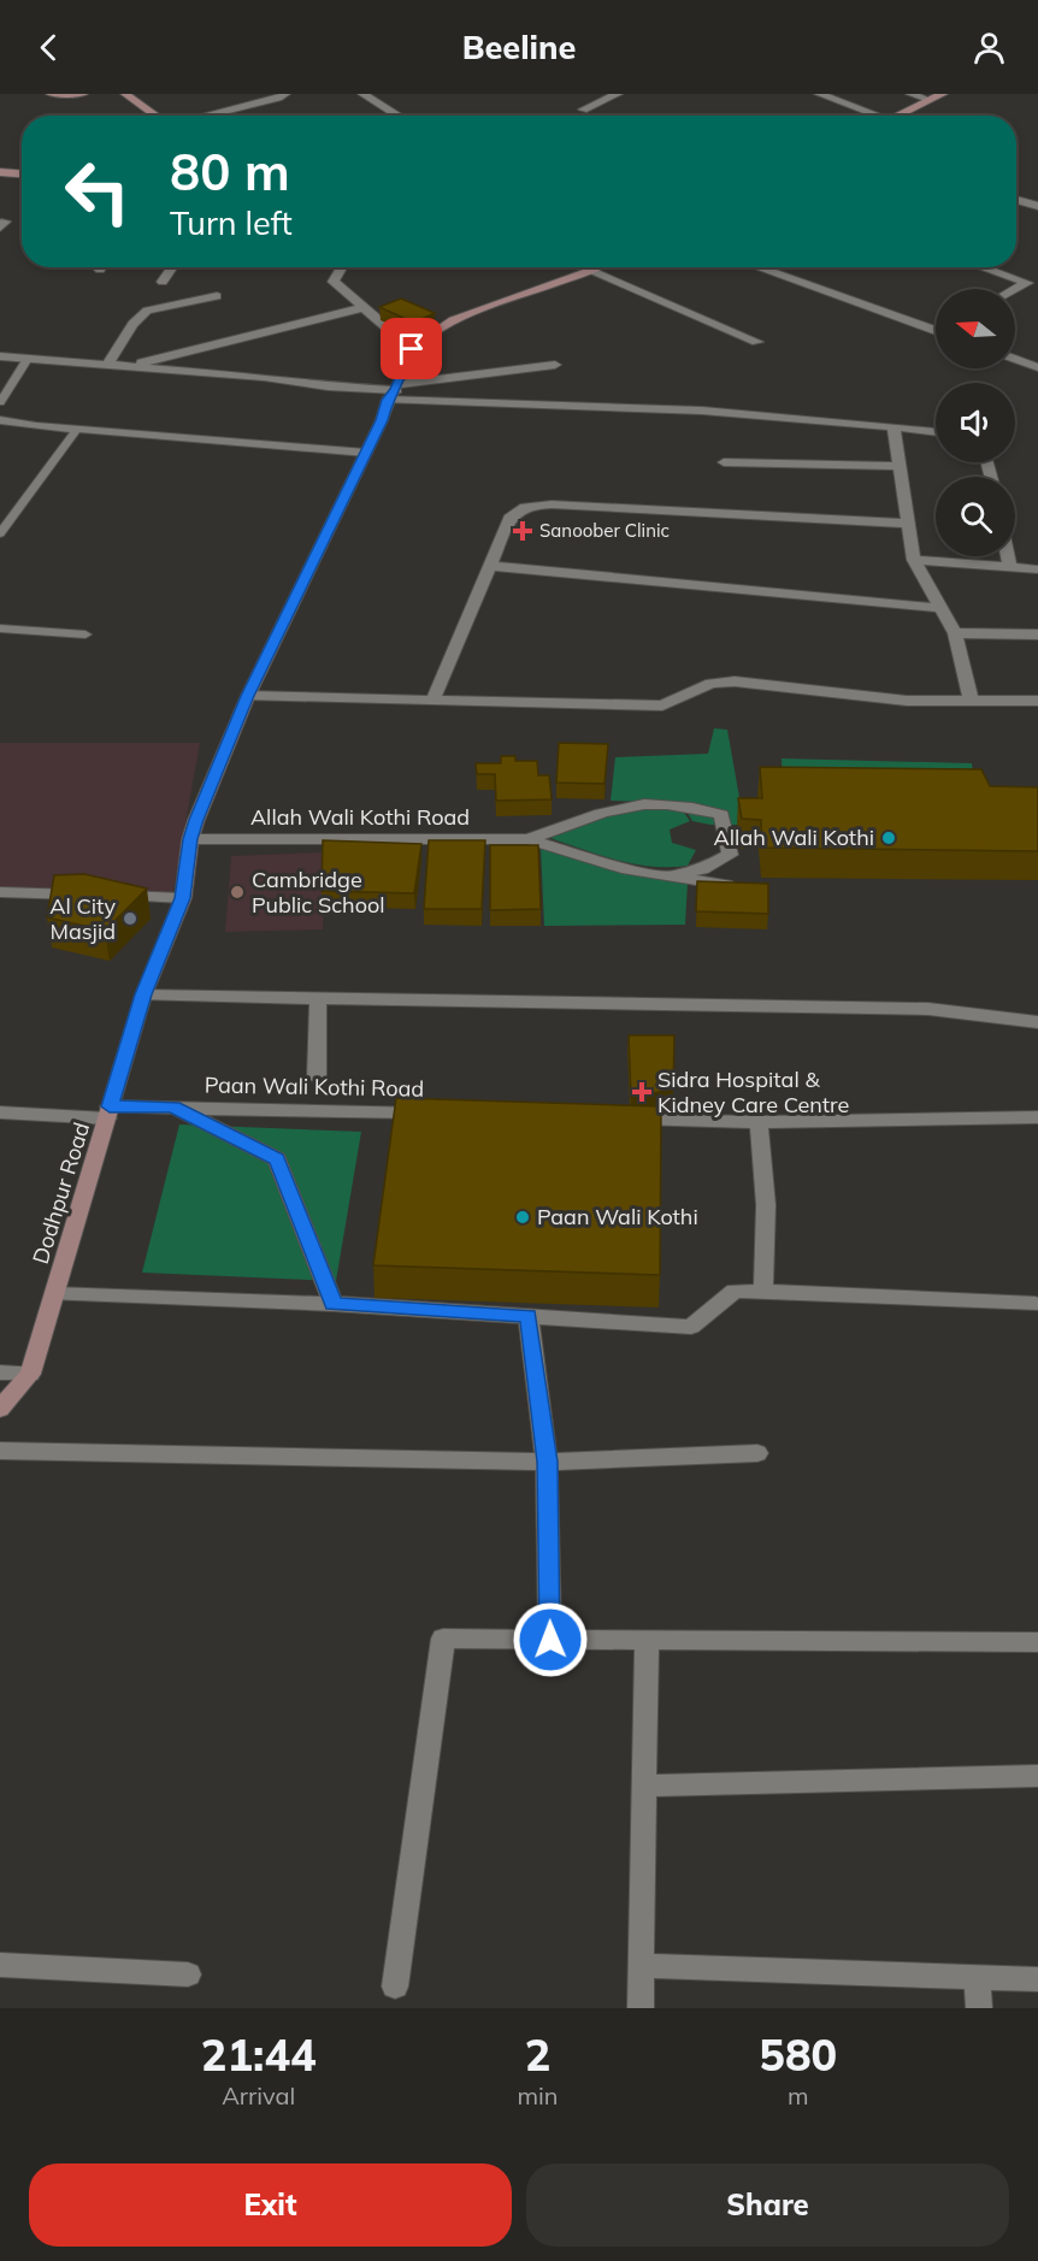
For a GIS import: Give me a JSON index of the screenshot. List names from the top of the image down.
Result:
{
  "streets": {
    "street": ["Allah Wali Kothi Road", "Paan Wali Kothi Road", "Dodhpur Road"]
  },
  "crossings": [
    ["Allah Wali Kothi Road", "Dodhpur Road"],
    ["Paan Wali Kothi Road", "Dodhpur Road"]
  ],
  "places": {
    "health": ["Sanoober Clinic", "Sidra Hospital & Kidney Care Centre"],
    "other": [
      "Allah Wali Kothi",
      "Cambridge Public School",
      "Al City Masjid",
      "Paan Wali Kothi"
    ]
  },
  "north": "left",
  "page": {
    "header": "Beeline",
    "turn": ["80 m", "Turn left"],
    "eta": [
      "21:44",
      "Arrival",
      "2",
      "min",
      "580",
      "m"
    ],
    "buttons": ["Exit", "Share"]
  }
}
